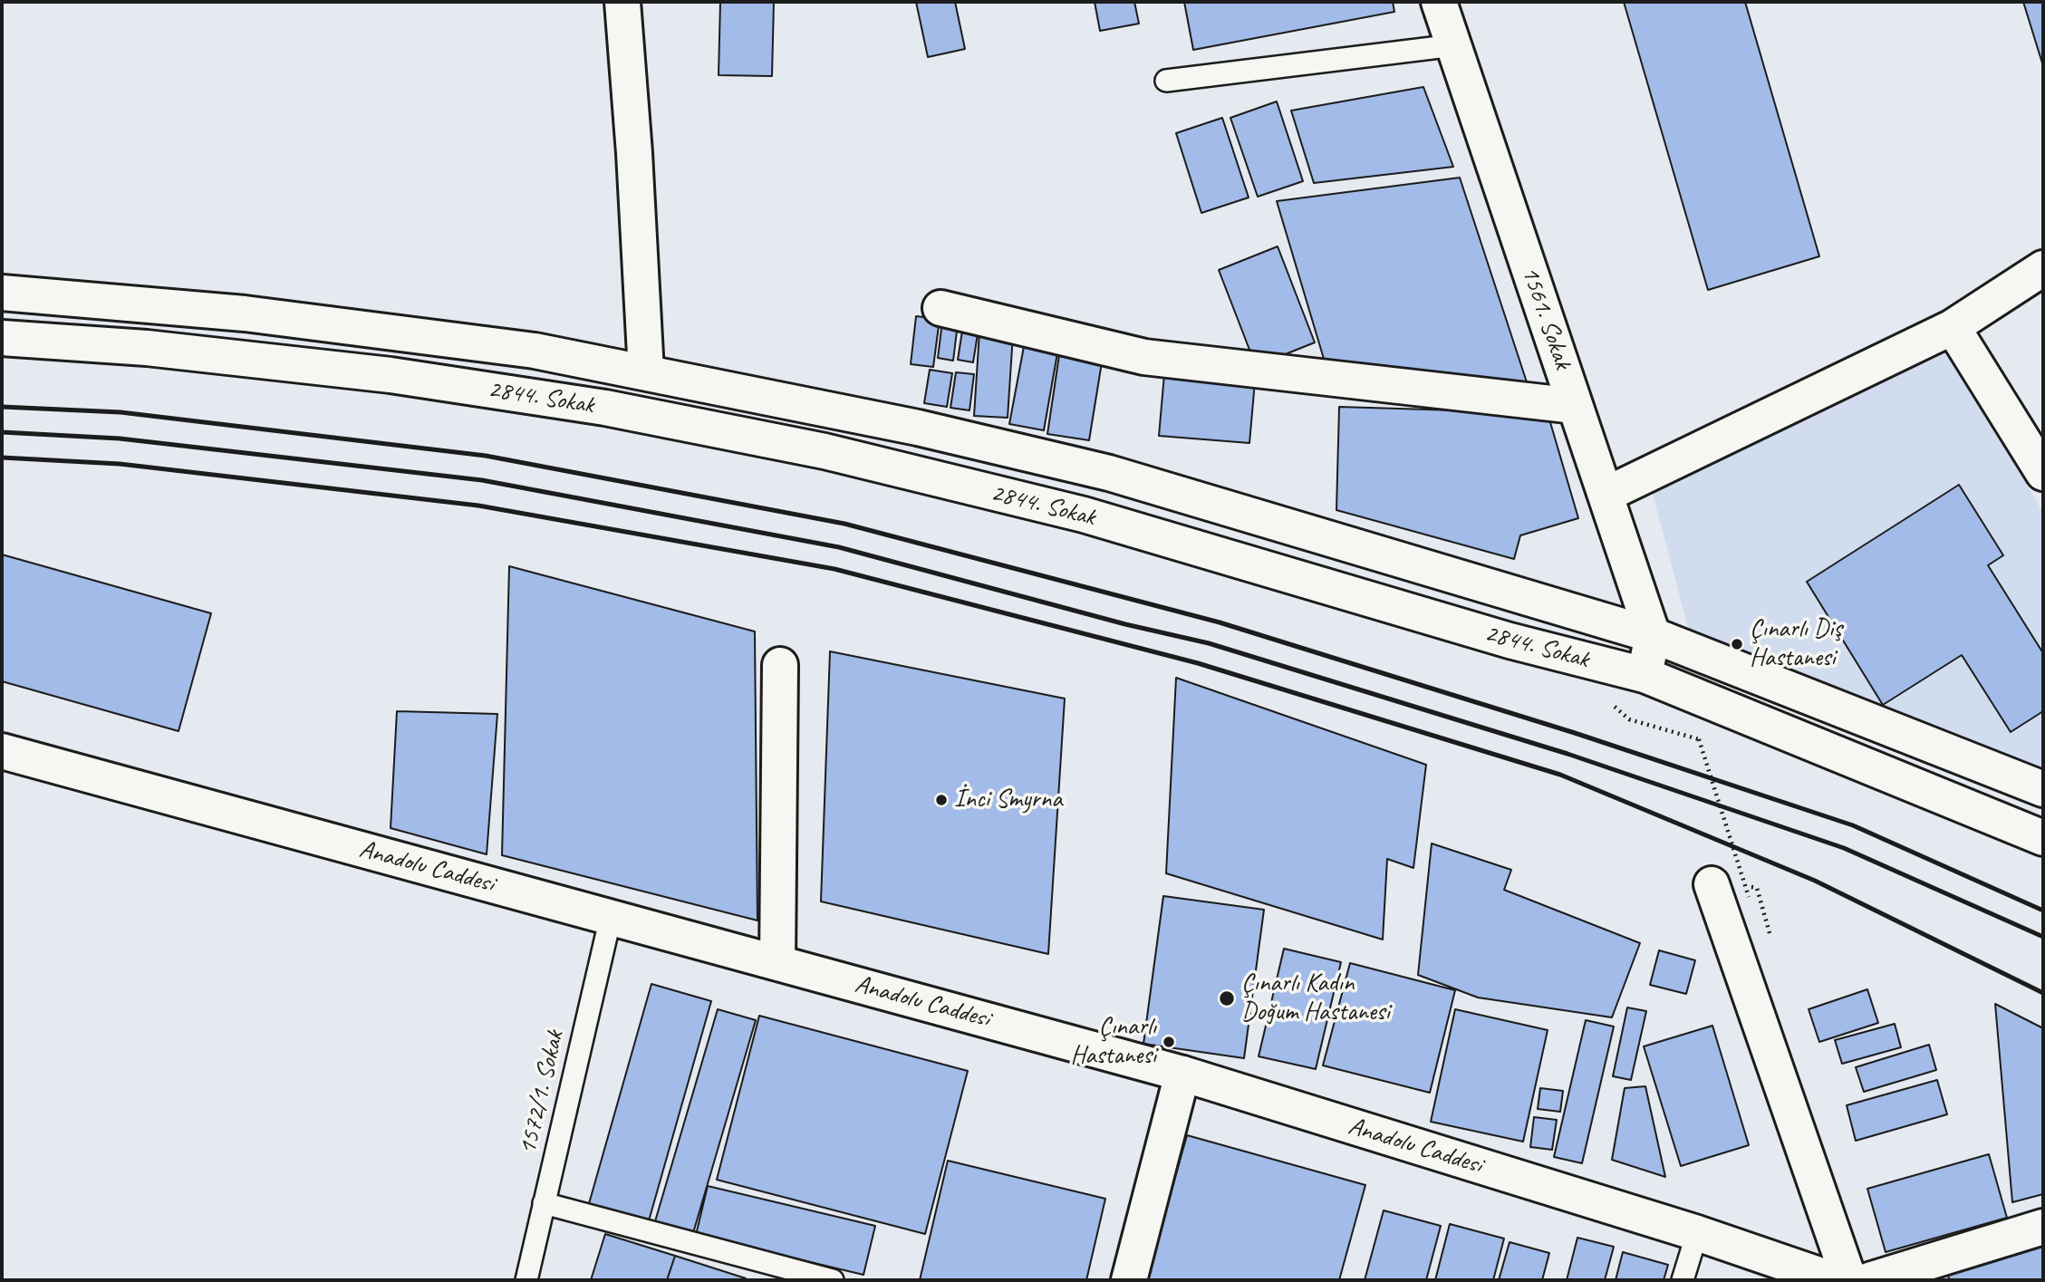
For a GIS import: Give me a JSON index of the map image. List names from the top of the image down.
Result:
{
  "streets": {
    "main road": ["1561. Sokak", "2844. Sokak", "Anadolu Caddesi"],
    "lane": ["1572/1. Sokak"]
  },
  "crossings": [
    ["1561. Sokak", "2844. Sokak"],
    ["Anadolu Caddesi", "1572/1. Sokak"]
  ],
  "places": [
    "Çınarlı Diş Hastanesi",
    "İnci Smyrna",
    "Çınarlı Kadın Doğum Hastanesi",
    "Çınarlı Hastanesi"
  ]
}
